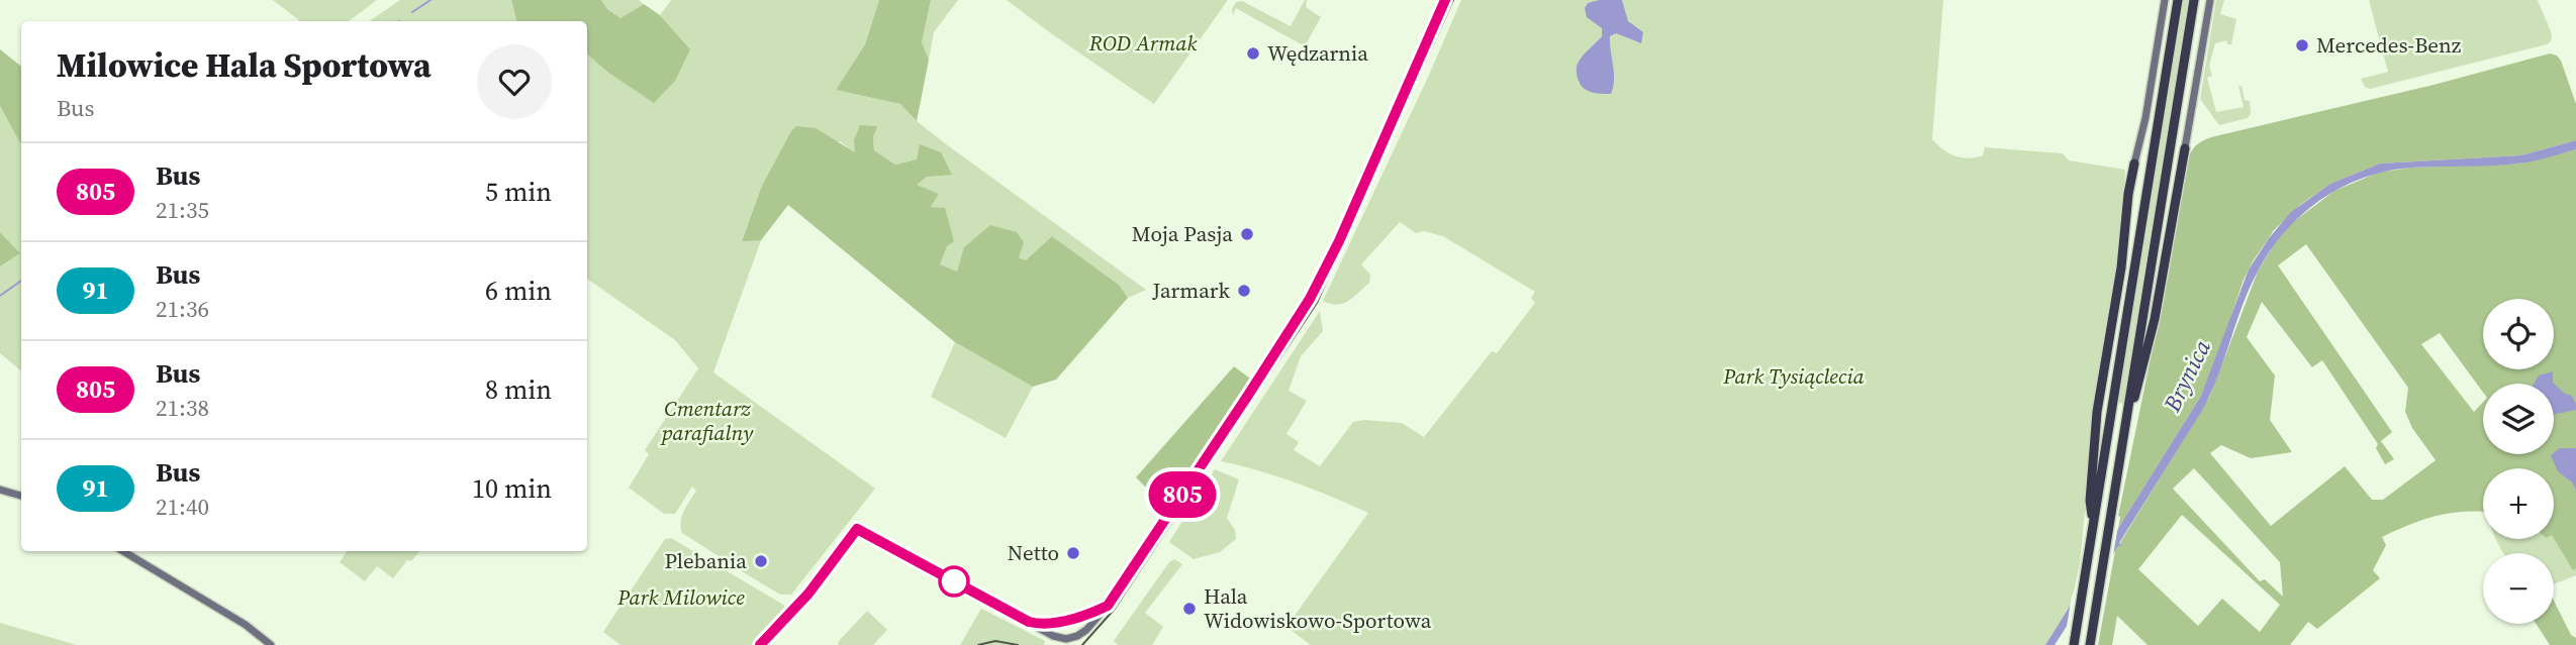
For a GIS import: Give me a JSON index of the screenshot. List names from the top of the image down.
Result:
{
  "water": ["Brynica"],
  "parks": [
    "ROD Armak",
    "Park Tysiąclecia",
    "Cmentarz parafialny",
    "Park Milowice"
  ],
  "places": [
    "Mercedes-Benz",
    "Wędzarnia",
    "Moja Pasja",
    "Jarmark",
    "Netto",
    "Plebania",
    "Hala Widowiskowo-Sportowa"
  ],
  "lines": ["bus line 805"],
  "page": {
    "on_map": "805",
    "heading": ["Milowice Hala Sportowa", "Bus"],
    "list": [
      {
        "mark": "805",
        "name": "Bus",
        "note": "21:35",
        "value": "5 min"
      },
      {
        "mark": "91",
        "name": "Bus",
        "note": "21:36",
        "value": "6 min"
      },
      {
        "mark": "805",
        "name": "Bus",
        "note": "21:38",
        "value": "8 min"
      },
      {
        "mark": "91",
        "name": "Bus",
        "note": "21:40",
        "value": "10 min"
      }
    ],
    "map_buttons": ["+", "−"]
  }
}
